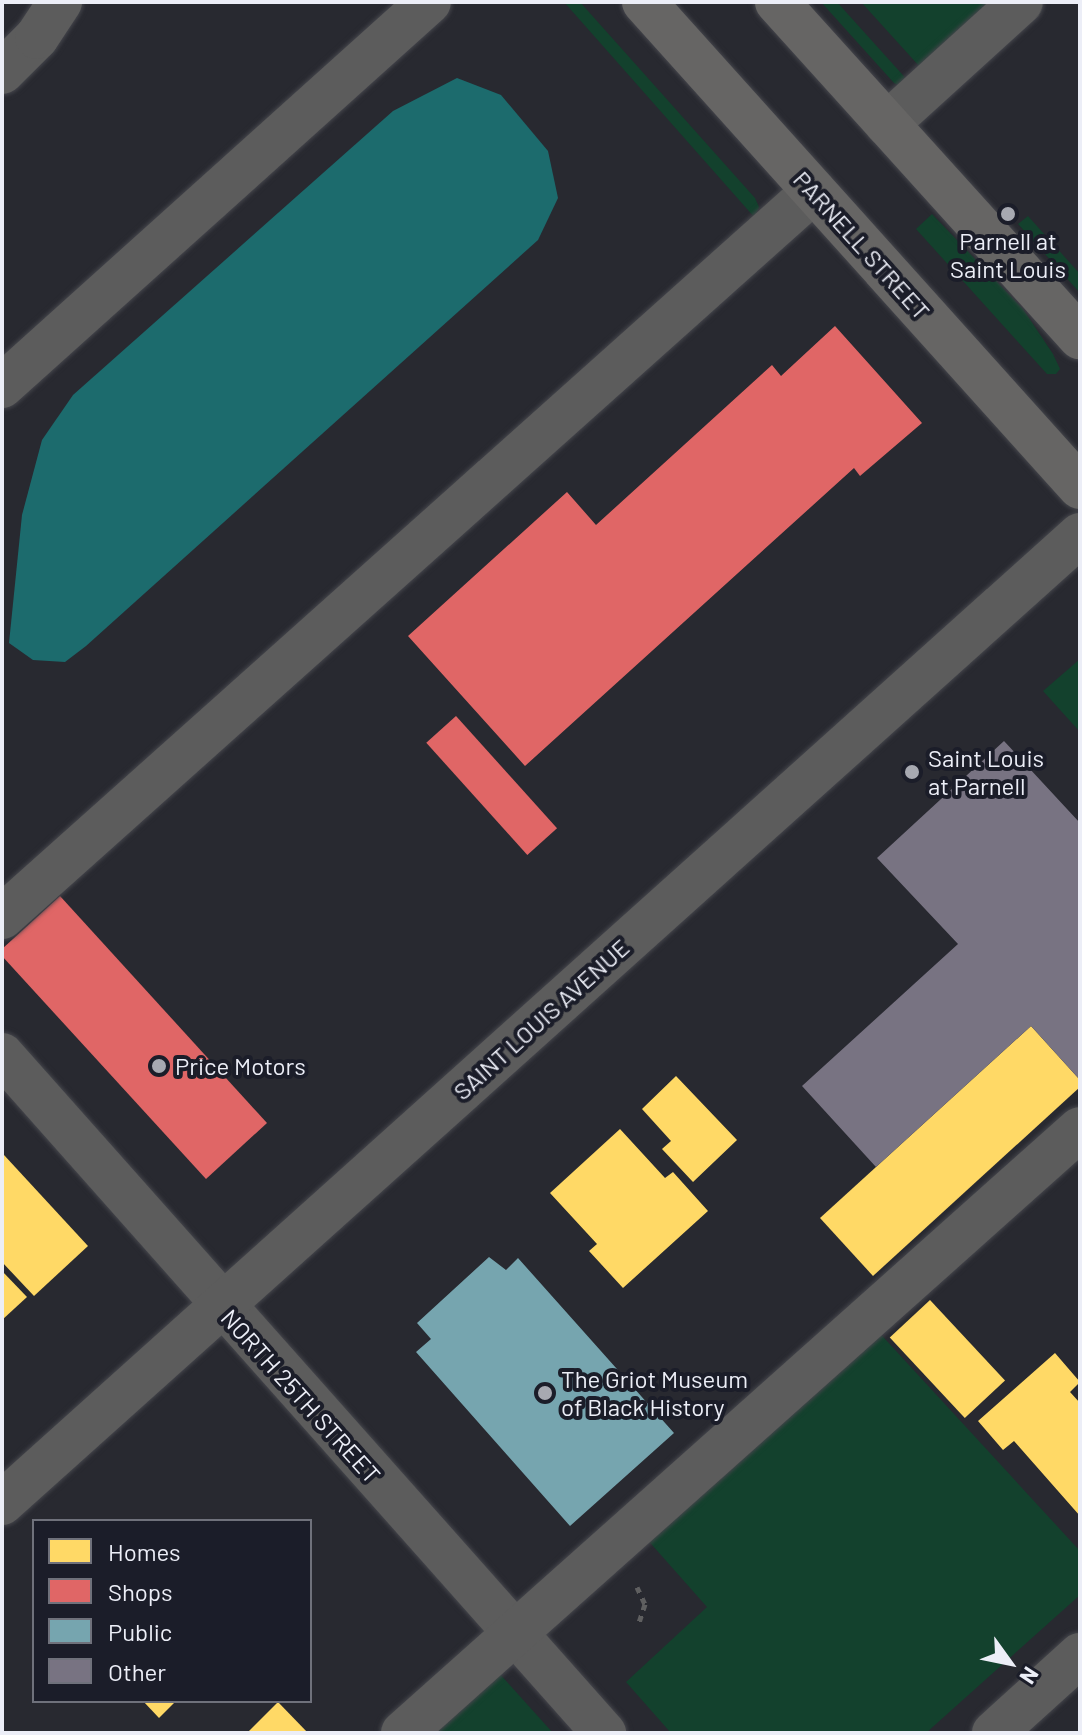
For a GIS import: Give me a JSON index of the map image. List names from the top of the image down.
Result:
{
  "streets": {
    "main road": ["PARNELL STREET"],
    "street": ["SAINT LOUIS AVENUE", "NORTH 25TH STREET"]
  },
  "crossings": [
    ["SAINT LOUIS AVENUE", "NORTH 25TH STREET"]
  ],
  "places": [
    "Parnell at Saint Louis",
    "Saint Louis at Parnell",
    "Price Motors",
    "The Griot Museum of Black History"
  ],
  "legend": [
    "Homes",
    "Shops",
    "Public",
    "Other"
  ],
  "north": "bottom right"
}
